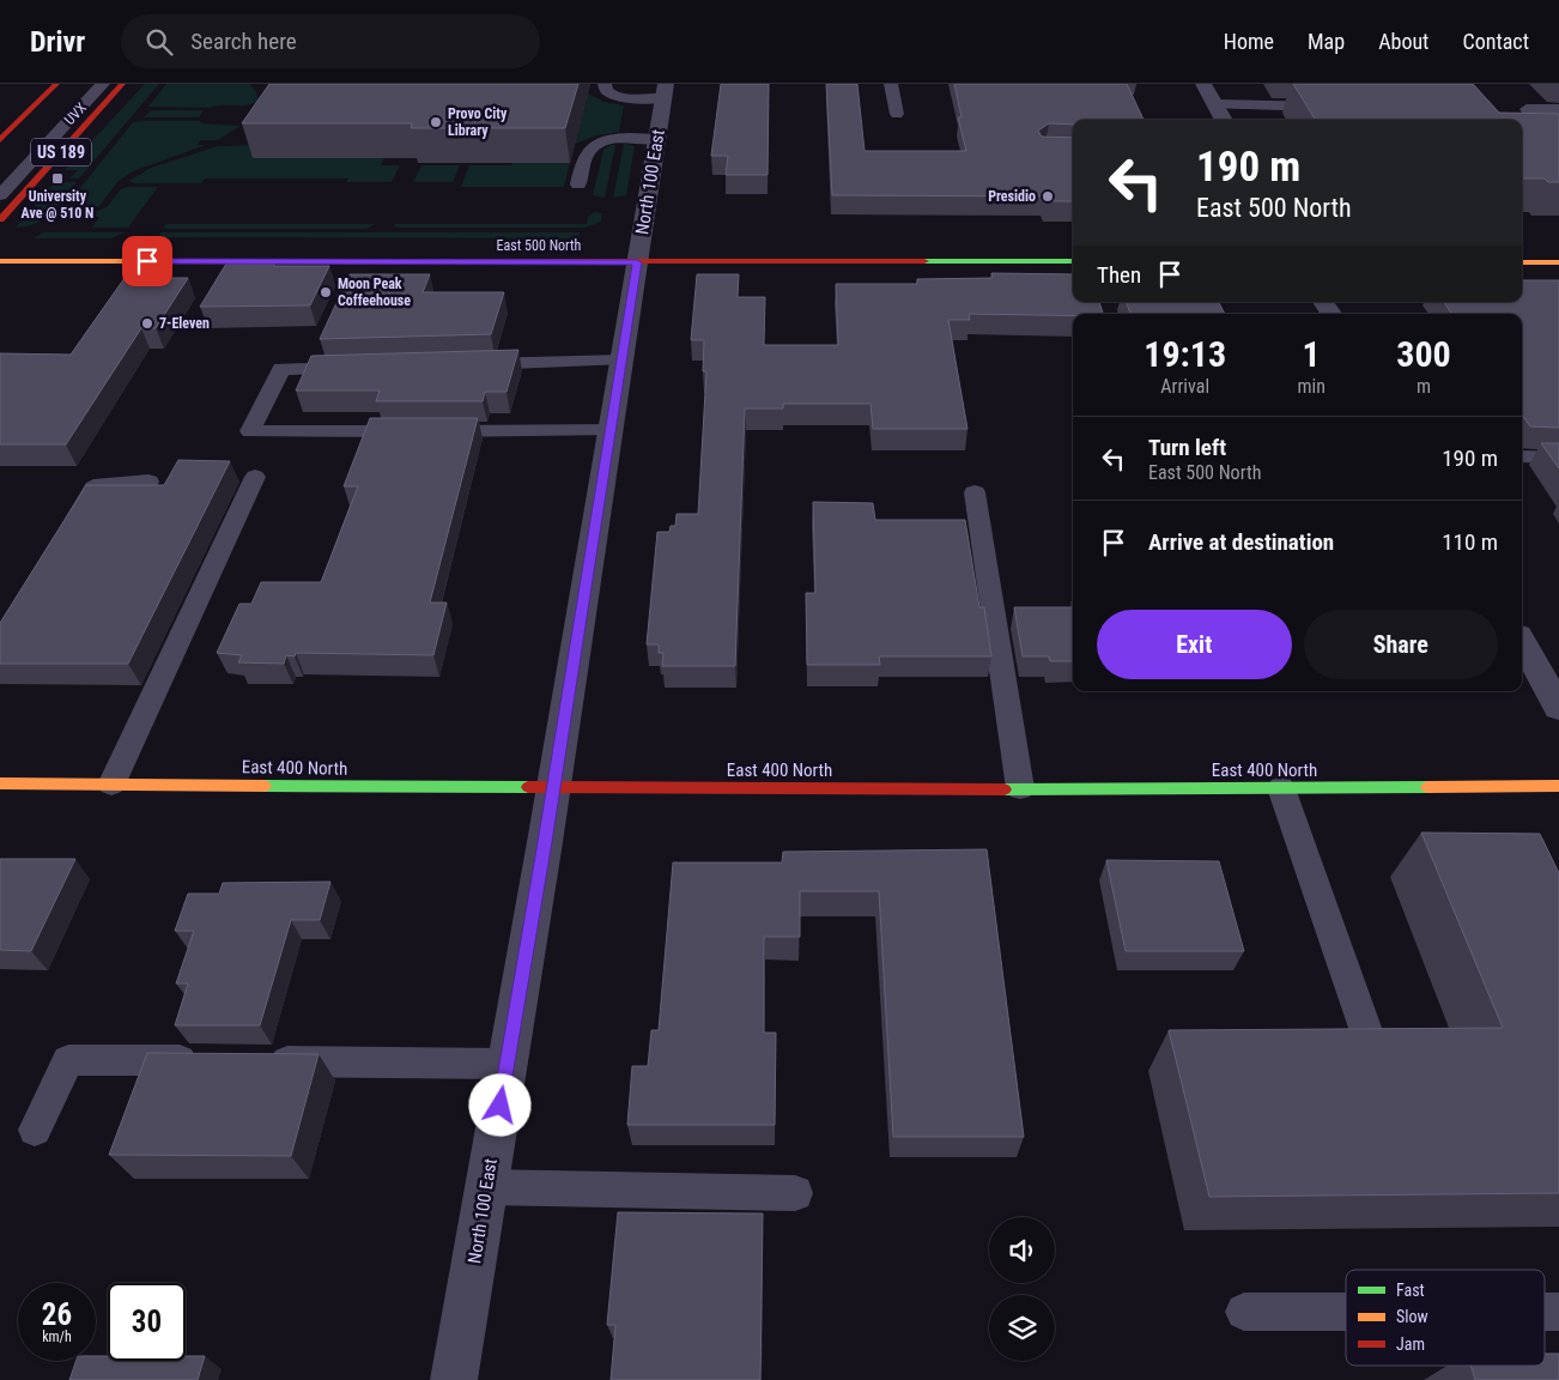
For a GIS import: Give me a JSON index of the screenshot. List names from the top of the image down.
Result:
{
  "streets": {
    "main road": ["US 189", "East 500 North", "East 400 North"],
    "street": ["North 100 East"],
    "lane": ["UVX"]
  },
  "crossings": [
    ["North 100 East", "East 500 North"],
    ["North 100 East", "East 400 North"]
  ],
  "places": {
    "other": [
      "Provo City Library",
      "Presidio",
      "Moon Peak Coffeehouse",
      "7-Eleven"
    ],
    "transit": ["University Ave @ 510 N"]
  },
  "legend": ["Fast", "Slow", "Jam"],
  "page": {
    "header": "Drivr",
    "search": "Search here",
    "nav": [
      "Home",
      "Map",
      "About",
      "Contact"
    ],
    "turn": ["190 m", "East 500 North"],
    "then": "Then",
    "eta": [
      "19:13",
      "Arrival",
      "1",
      "min",
      "300",
      "m"
    ],
    "list": [
      {
        "name": "Turn left",
        "note": "East 500 North",
        "value": "190 m"
      },
      {
        "name": "Arrive at destination",
        "value": "110 m"
      }
    ],
    "buttons": ["Exit", "Share"],
    "speed": "26 km/h",
    "limit": "30"
  }
}
